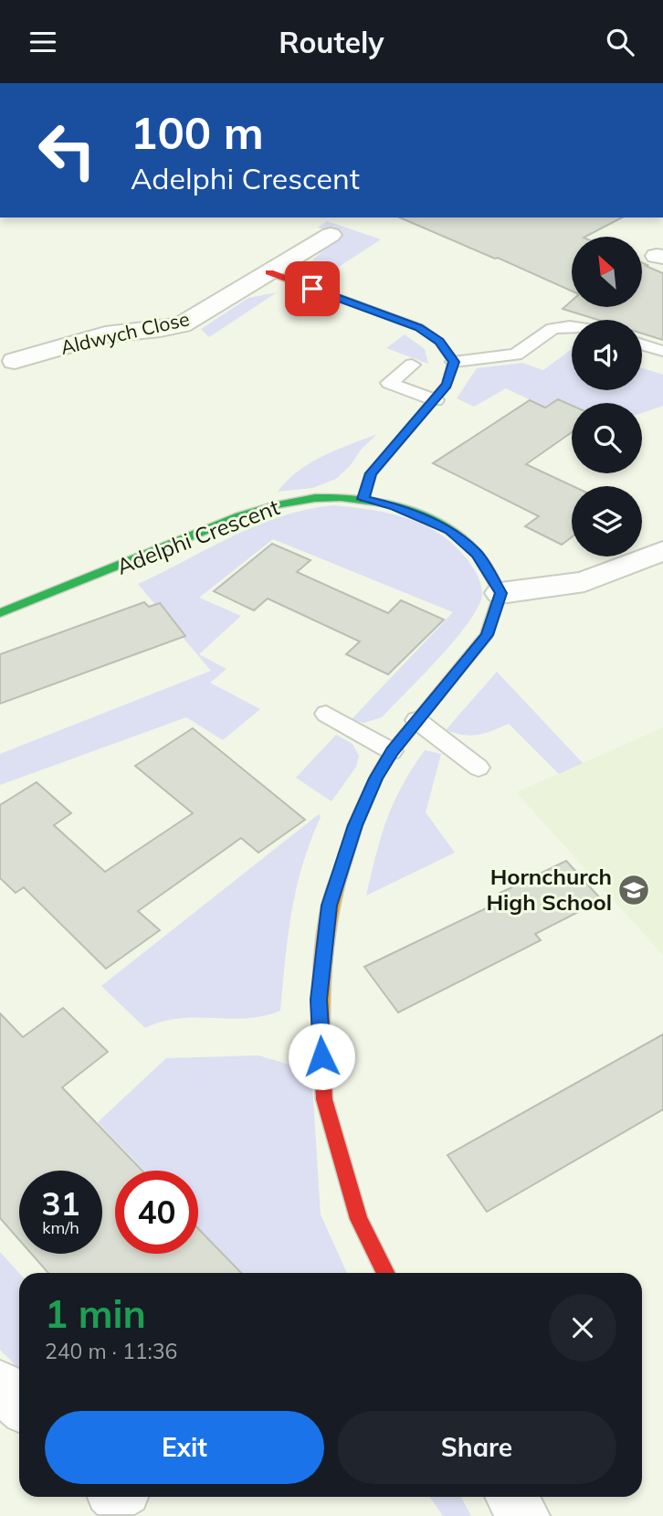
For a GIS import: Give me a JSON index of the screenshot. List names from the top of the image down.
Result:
{
  "streets": {
    "street": ["Aldwych Close", "Adelphi Crescent"]
  },
  "places": {
    "school or university": ["Hornchurch High School"]
  },
  "north": "top left",
  "page": {
    "header": "Routely",
    "turn": ["100 m", "Adelphi Crescent"],
    "speed": "31 km/h",
    "limit": "40",
    "heading": ["1 min", "240 m · 11:36"],
    "buttons": ["Exit", "Share"]
  }
}
